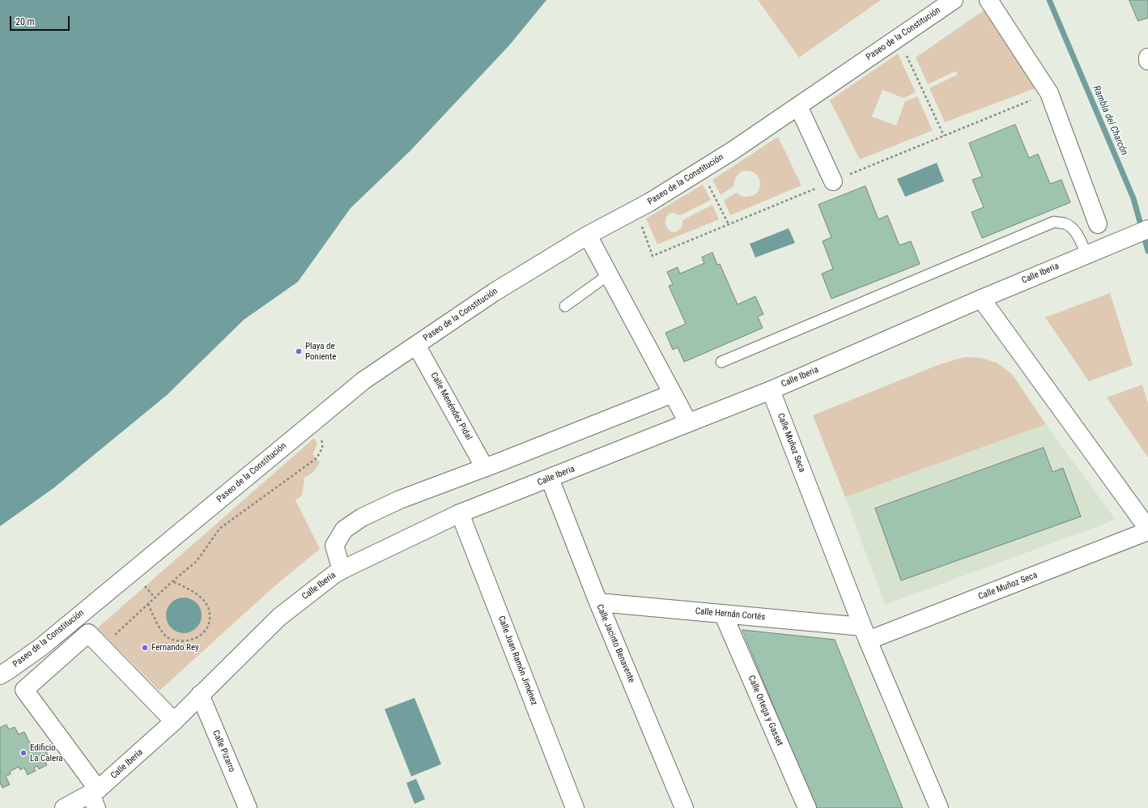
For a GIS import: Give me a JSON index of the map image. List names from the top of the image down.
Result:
{
  "streets": {
    "street": [
      "Paseo de la Constitución",
      "Calle Iberia",
      "Calle Menéndez Pidal",
      "Calle Muñoz Seca",
      "Calle Hernán Cortés",
      "Calle Jacinto Benavente",
      "Calle Juan Ramón Jiménez",
      "Calle Ortega y Gasset",
      "Calle Pizarro"
    ]
  },
  "crossings": [
    ["Paseo de la Constitución", "Calle Menéndez Pidal"],
    ["Calle Iberia", "Calle Muñoz Seca"],
    ["Calle Iberia", "Calle Jacinto Benavente"],
    ["Calle Iberia", "Calle Juan Ramón Jiménez"],
    ["Calle Iberia", "Calle Pizarro"],
    ["Calle Muñoz Seca", "Calle Hernán Cortés"],
    ["Calle Hernán Cortés", "Calle Jacinto Benavente"],
    ["Calle Hernán Cortés", "Calle Ortega y Gasset"]
  ],
  "water": ["Rambla del Charcón"],
  "places": ["Playa de Poniente", "Fernando Rey", "Edificio La Calera"],
  "scale_bar": "20 m"
}
